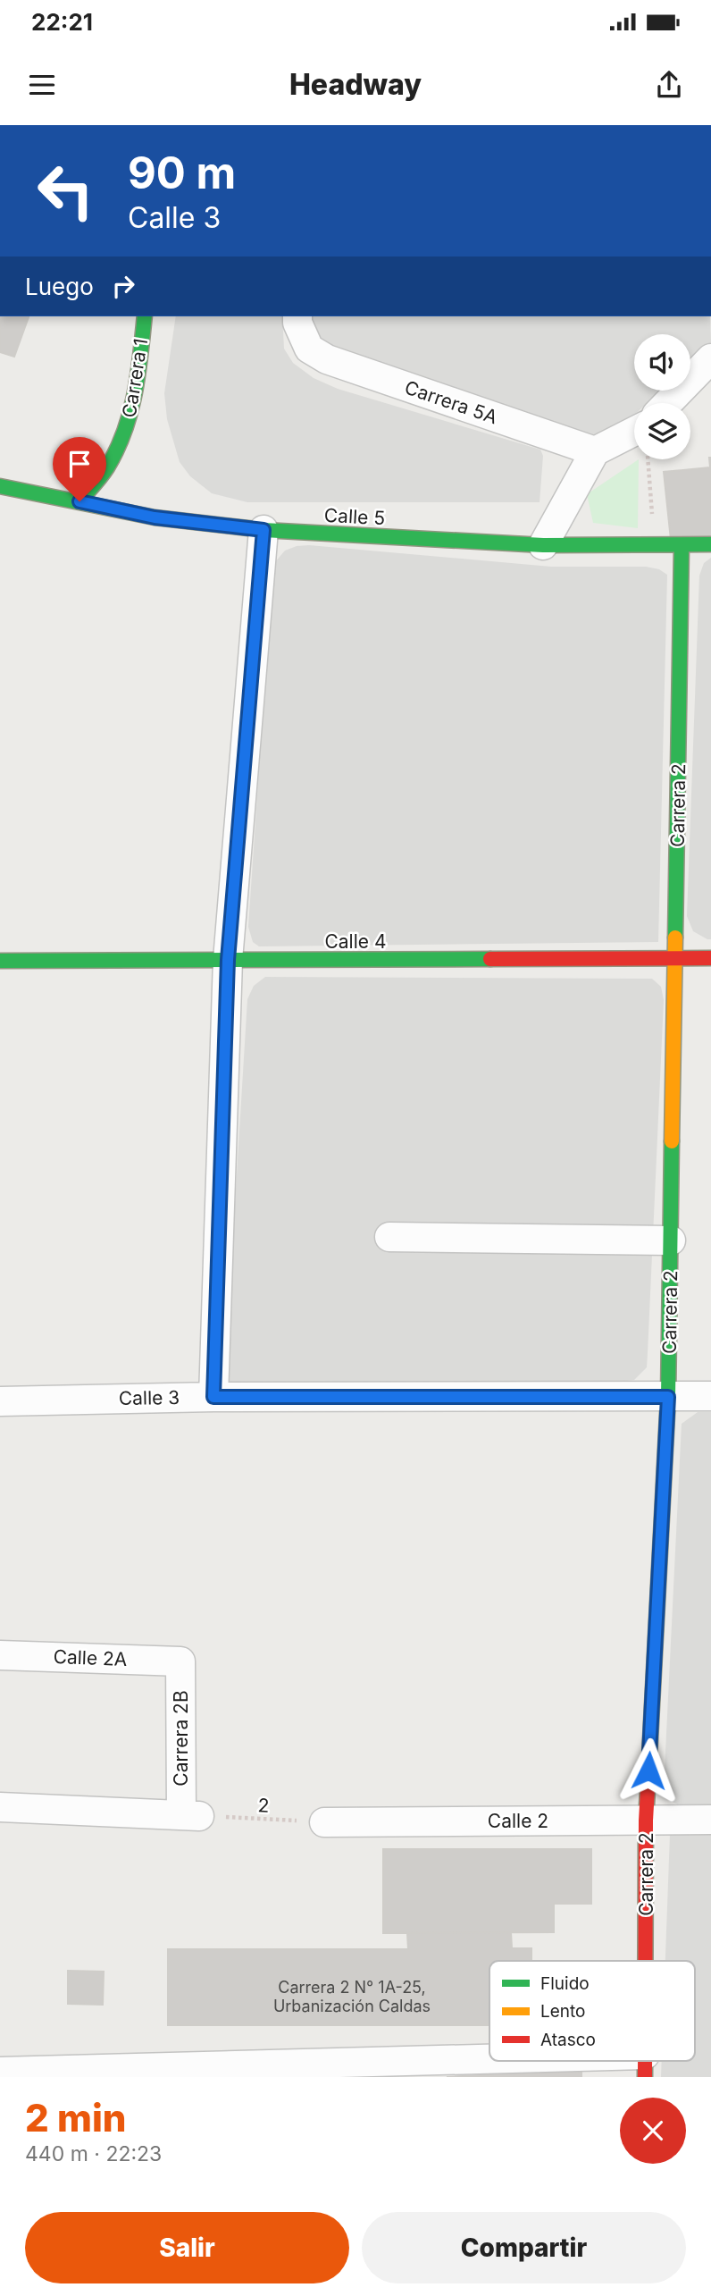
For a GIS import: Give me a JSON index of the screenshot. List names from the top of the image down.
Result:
{
  "streets": {
    "street": [
      "Carrera 1",
      "Carrera 5A",
      "Calle 5",
      "Carrera 2",
      "Calle 4",
      "Calle 3",
      "Calle 2A",
      "Carrera 2B",
      "Calle 2"
    ],
    "path": ["2"]
  },
  "crossings": [
    ["Carrera 1", "Calle 5"],
    ["Calle 5", "Carrera 2"],
    ["Carrera 2", "Calle 4"],
    ["Carrera 2", "Calle 3"],
    ["Carrera 2", "Calle 2"],
    ["Calle 2A", "Carrera 2B"],
    ["Carrera 2B", "2"],
    ["2", "Calle 2"]
  ],
  "house_numbers": ["Carrera 2 N° 1A-25, Urbanización Caldas"],
  "legend": ["Fluido", "Lento", "Atasco"],
  "page": {
    "status": "22:21",
    "header": "Headway",
    "turn": ["90 m", "Calle 3"],
    "then": "Luego",
    "heading": ["2 min", "440 m · 22:23"],
    "buttons": ["Salir", "Compartir"]
  }
}
